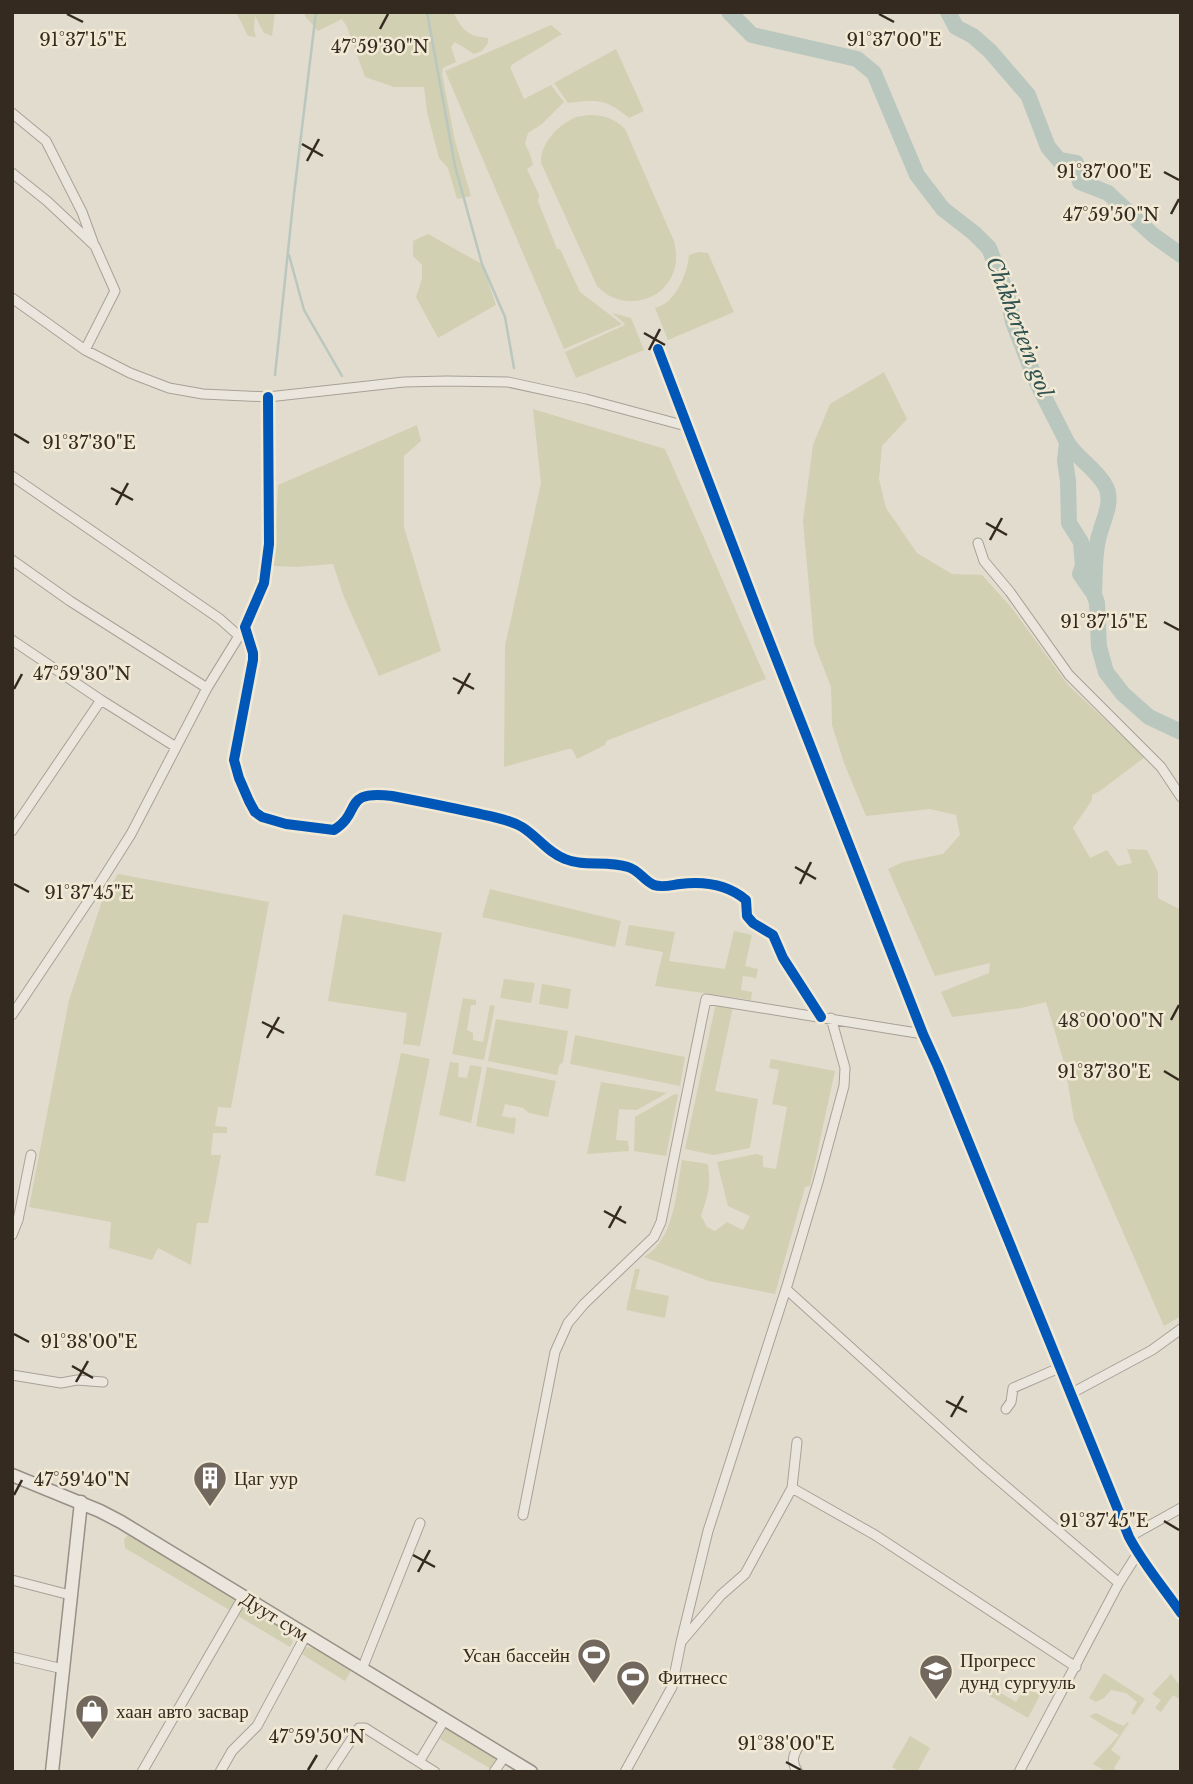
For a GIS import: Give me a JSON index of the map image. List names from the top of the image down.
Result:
{
  "streets": {
    "main road": ["Дуут сум"]
  },
  "water": ["Chikhertein gol"],
  "places": {
    "building": ["Цаг уур"],
    "sports": ["Усан бассейн", "Фитнесс"],
    "school or university": ["Прогресс дунд сургууль"],
    "shop": ["хаан авто засвар"]
  },
  "coordinates": [
    "91°37'15\"E",
    "91°37'00\"E",
    "47°59'30\"N",
    "47°59'50\"N",
    "91°37'30\"E",
    "91°37'45\"E",
    "48°00'00\"N",
    "91°38'00\"E",
    "47°59'40\"N"
  ]
}
